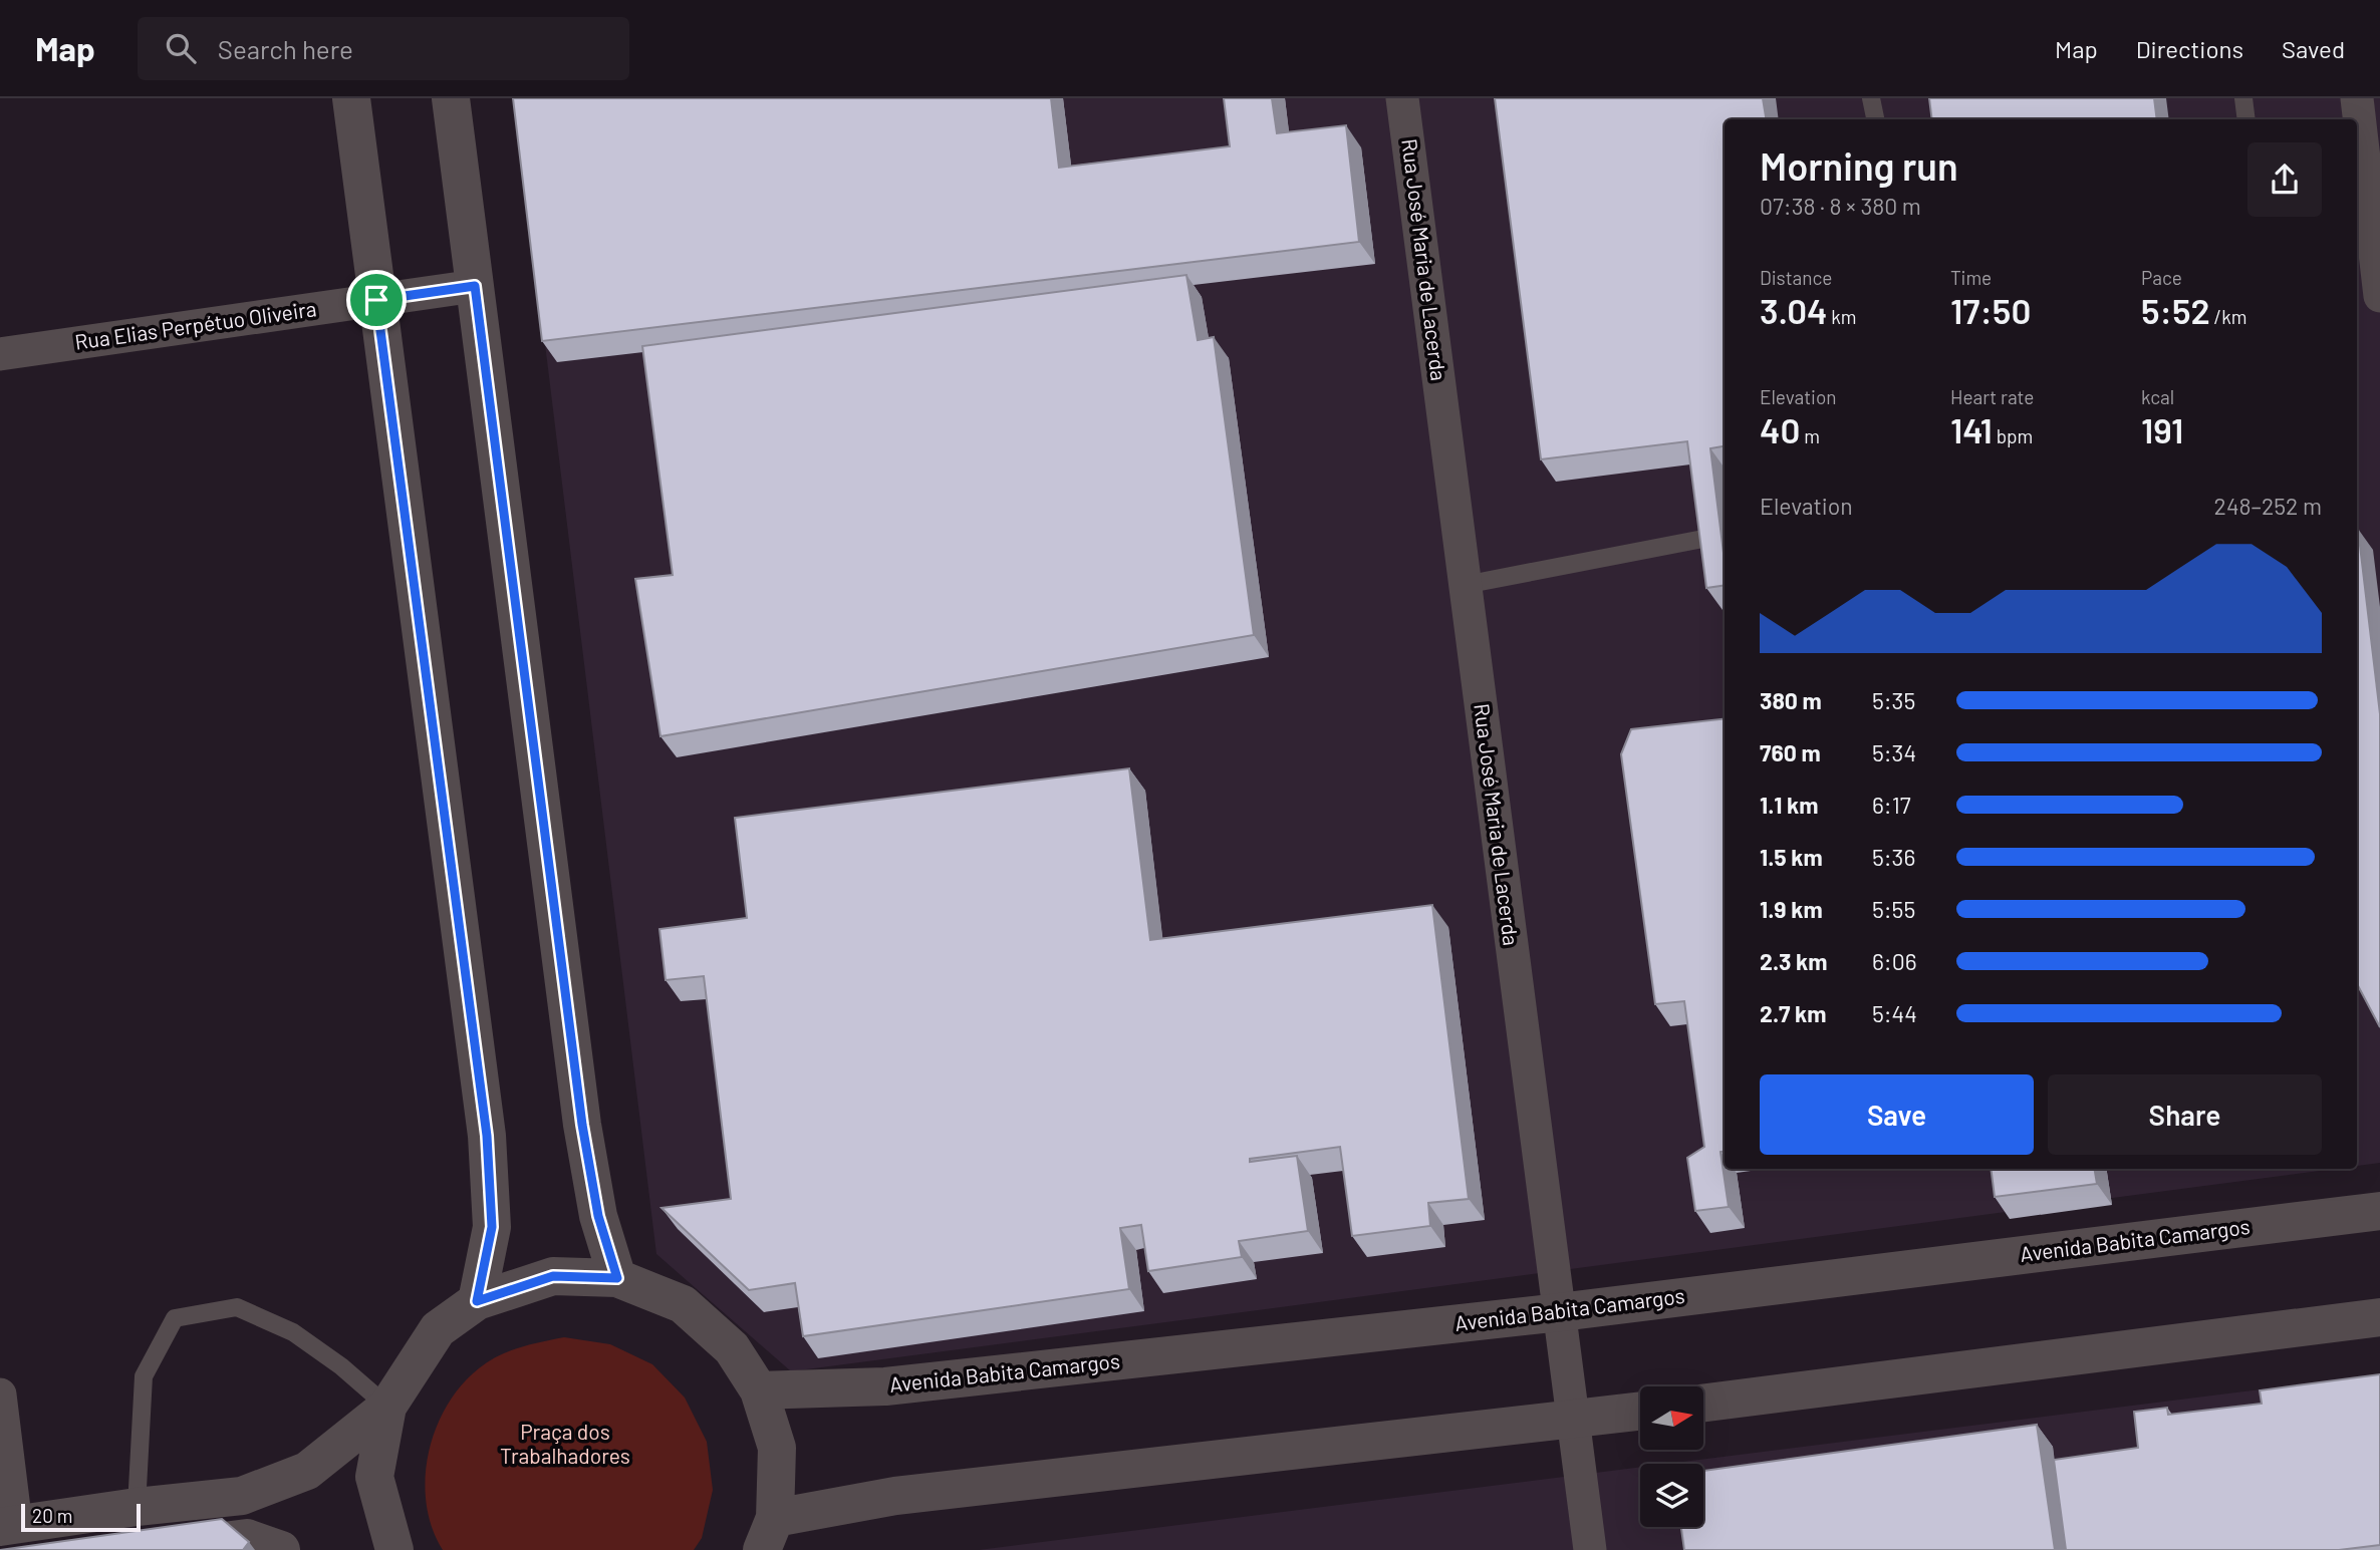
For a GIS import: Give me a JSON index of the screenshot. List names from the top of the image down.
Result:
{
  "streets": {
    "street": ["Rua José Maria de Lacerda", "Rua Elias Perpétuo Oliveira", "Avenida Babita Camargos"]
  },
  "crossings": [
    ["Rua José Maria de Lacerda", "Avenida Babita Camargos"]
  ],
  "parks": ["Praça dos Trabalhadores"],
  "scale_bar": "20 m",
  "north": "right",
  "page": {
    "header": "Map",
    "search": "Search here",
    "nav": ["Map", "Directions", "Saved"],
    "heading": ["Morning run", "07:38 · 8 × 380 m"],
    "stats": [
      ["Distance", "3.04 km"],
      ["Time", "17:50"],
      ["Pace", "5:52 /km"],
      ["Elevation", "40 m"],
      ["Heart rate", "141 bpm"],
      ["kcal", "191"]
    ],
    "chart": ["Elevation", "248–252 m"],
    "list": [
      {
        "name": "380 m",
        "note": "5:35"
      },
      {
        "name": "760 m",
        "note": "5:34"
      },
      {
        "name": "1.1 km",
        "note": "6:17"
      },
      {
        "name": "1.5 km",
        "note": "5:36"
      },
      {
        "name": "1.9 km",
        "note": "5:55"
      },
      {
        "name": "2.3 km",
        "note": "6:06"
      },
      {
        "name": "2.7 km",
        "note": "5:44"
      }
    ],
    "buttons": ["Save", "Share"],
    "scale": "20 m"
  }
}
